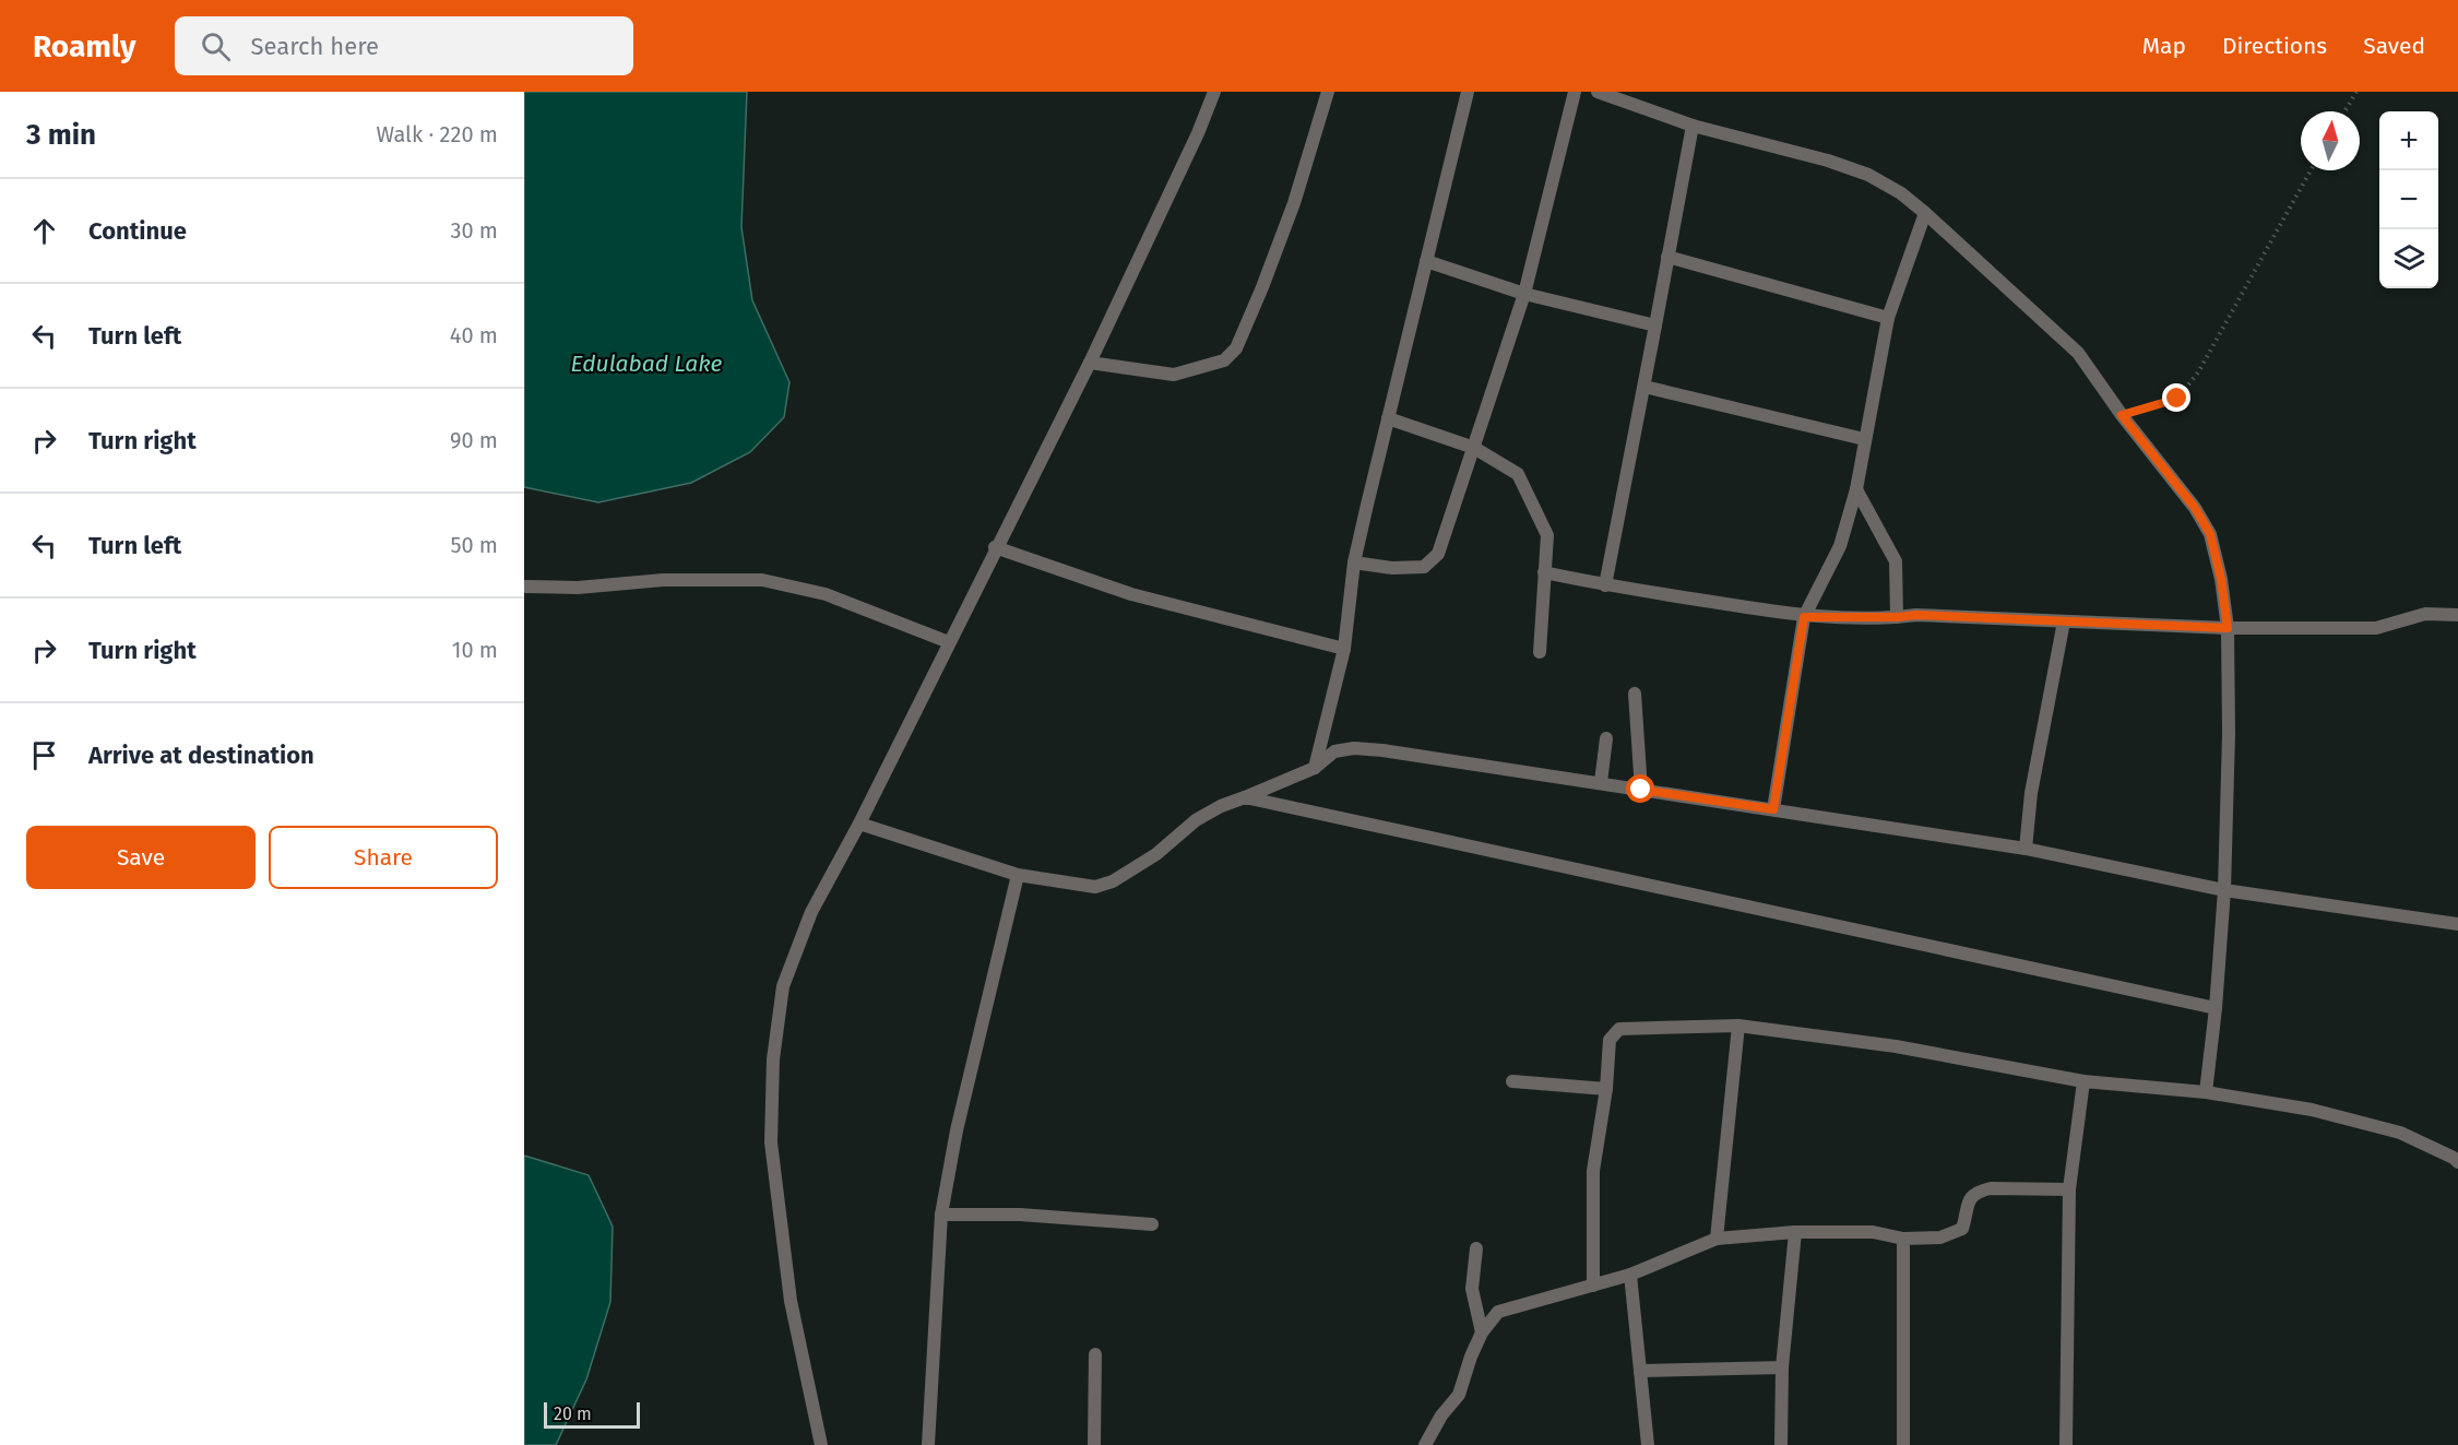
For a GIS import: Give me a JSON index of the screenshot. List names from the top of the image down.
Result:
{
  "water": ["Edulabad Lake"],
  "scale_bar": "20 m",
  "north": "top",
  "page": {
    "header": "Roamly",
    "search": "Search here",
    "nav": ["Map", "Directions", "Saved"],
    "heading": ["3 min", "Walk · 220 m"],
    "map_buttons": ["+", "−"],
    "list": [
      ["Continue", "30 m"],
      ["Turn left", "40 m"],
      ["Turn right", "90 m"],
      ["Turn left", "50 m"],
      ["Turn right", "10 m"],
      "Arrive at destination"
    ],
    "buttons": ["Save", "Share"],
    "scale": "20 m"
  }
}
